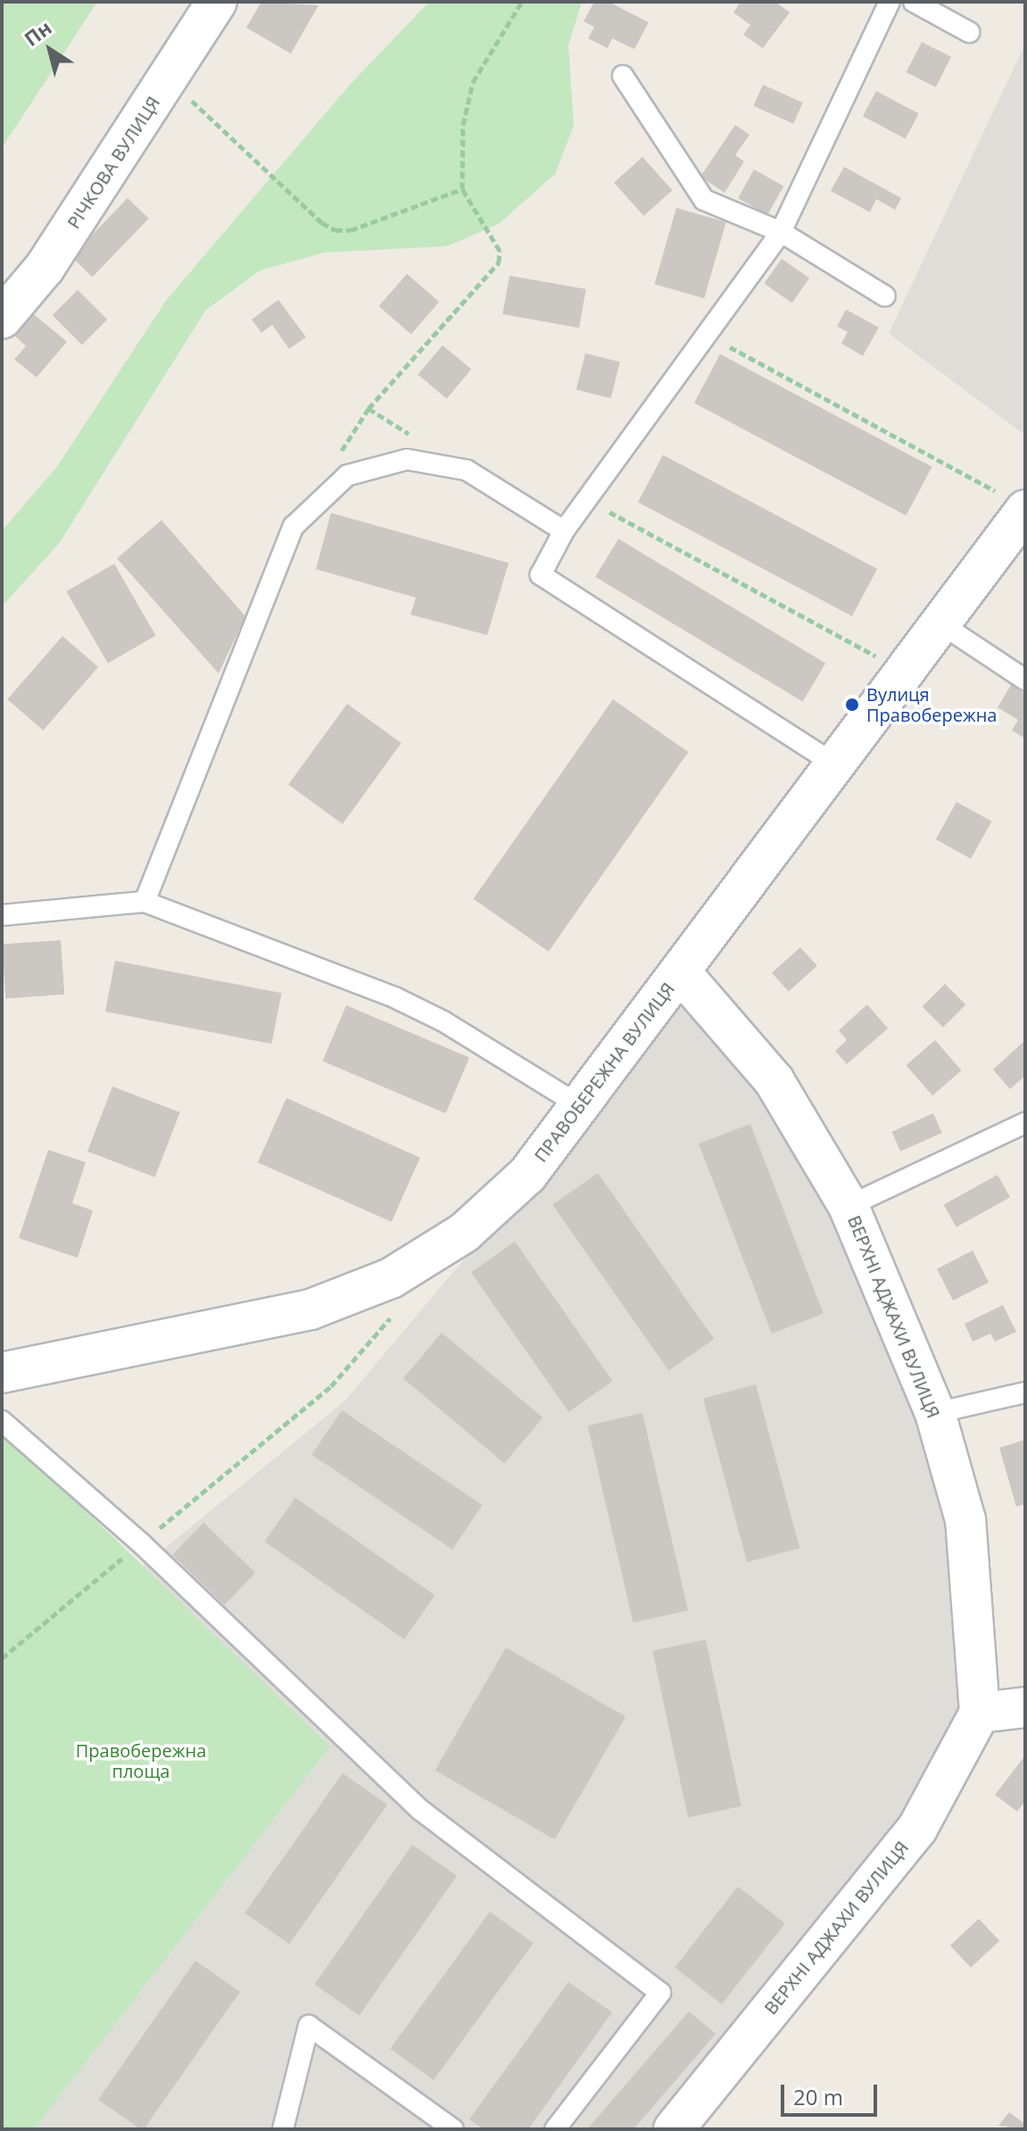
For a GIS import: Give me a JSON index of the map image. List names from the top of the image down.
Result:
{
  "streets": {
    "street": ["РІЧКОВА ВУЛИЦЯ", "ПРАВОБЕРЕЖНА ВУЛИЦЯ", "ВЕРХНІ АДЖАХИ ВУЛИЦЯ"]
  },
  "crossings": [
    ["ПРАВОБЕРЕЖНА ВУЛИЦЯ", "ВЕРХНІ АДЖАХИ ВУЛИЦЯ"]
  ],
  "parks": ["Правобережна площа"],
  "places": ["Вулиця Правобережна"],
  "scale_bar": "20 m",
  "north": "top left"
}
